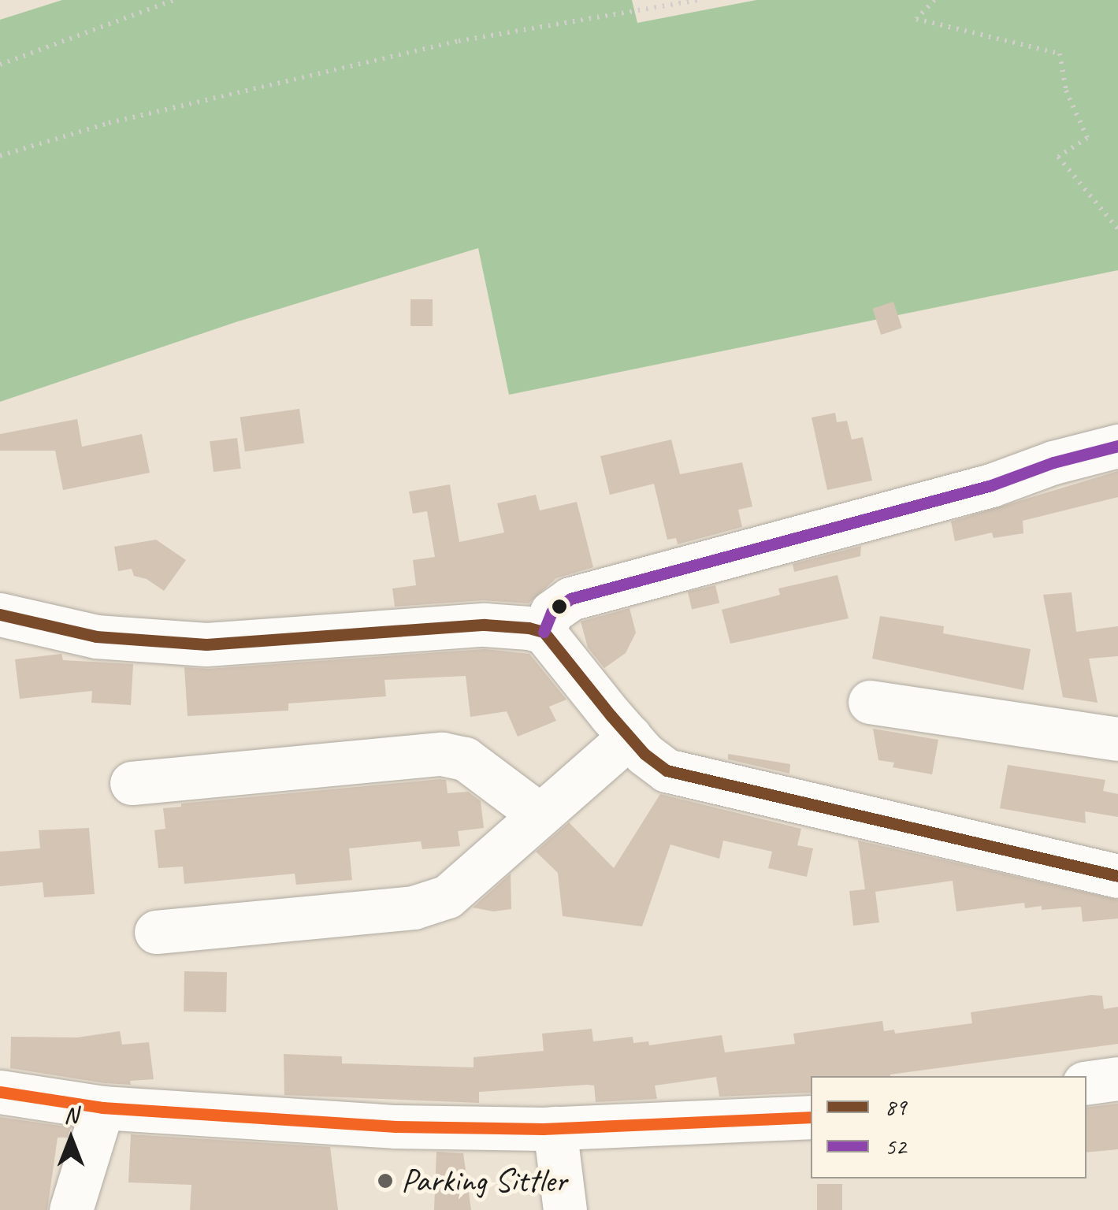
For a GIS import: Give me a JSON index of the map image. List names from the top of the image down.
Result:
{
  "places": ["Parking Sittler"],
  "lines": ["transit line 52", "transit line 89"],
  "legend": ["89", "52"],
  "north": "top"
}
